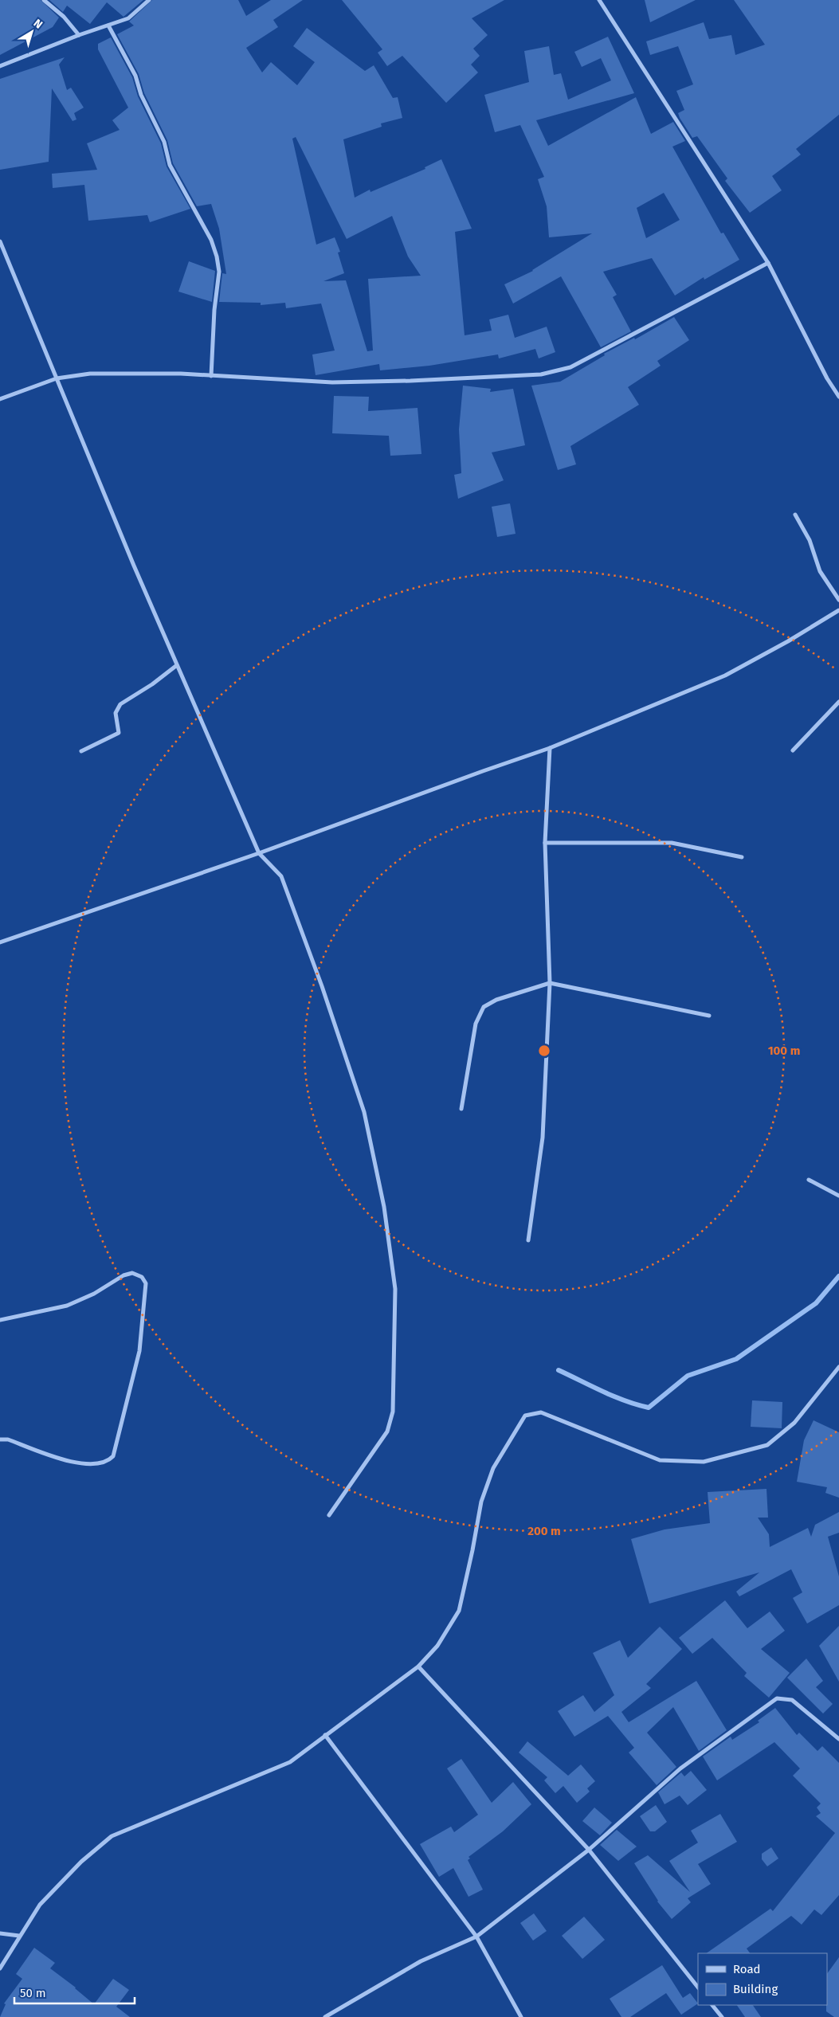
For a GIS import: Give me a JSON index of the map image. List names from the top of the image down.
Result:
{
  "legend": ["Road", "Building"],
  "scale_bar": "50 m",
  "north": "top right",
  "rings": ["100 m", "200 m"]
}
